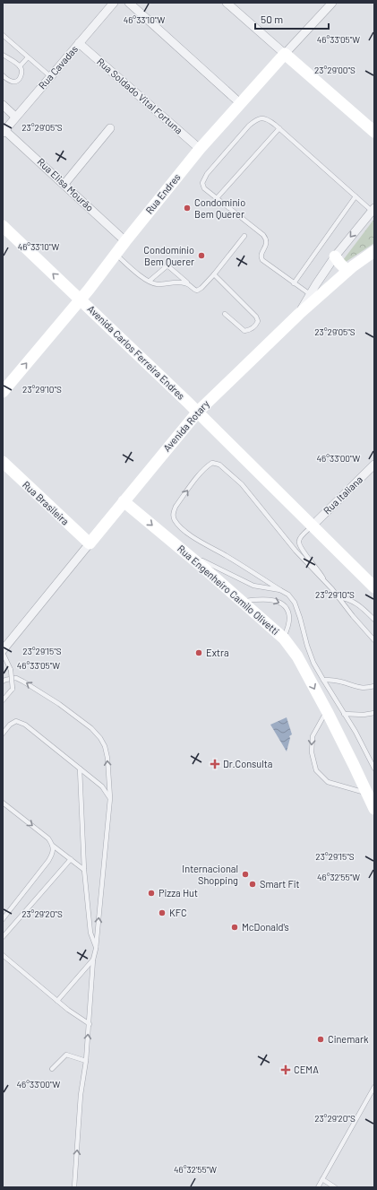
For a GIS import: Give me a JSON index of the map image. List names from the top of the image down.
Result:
{
  "streets": {
    "street": [
      "Rua Cavadas",
      "Rua Soldado Vital Fortuna",
      "Rua Elisa Mourão",
      "Rua Endres",
      "Avenida Carlos Ferreira Endres",
      "Avenida Rotary",
      "Rua Italiana",
      "Rua Brasileira",
      "Rua Engenheiro Camilo Olivetti"
    ]
  },
  "crossings": [
    ["Rua Cavadas", "Rua Soldado Vital Fortuna"],
    ["Rua Cavadas", "Rua Elisa Mourão"],
    ["Rua Soldado Vital Fortuna", "Rua Endres"],
    ["Rua Elisa Mourão", "Rua Endres"],
    ["Rua Endres", "Avenida Carlos Ferreira Endres"],
    ["Avenida Carlos Ferreira Endres", "Avenida Rotary"],
    ["Avenida Carlos Ferreira Endres", "Rua Italiana"],
    ["Avenida Rotary", "Rua Brasileira"],
    ["Avenida Rotary", "Rua Engenheiro Camilo Olivetti"]
  ],
  "one_way": ["Rua Engenheiro Camilo Olivetti"],
  "places": {
    "other": [
      "Condominio Bem Querer",
      "Condomínio Bem Querer",
      "Extra",
      "Internacional Shopping",
      "Smart Fit",
      "Pizza Hut",
      "KFC",
      "McDonald's",
      "Cinemark"
    ],
    "health": ["Dr.Consulta", "CEMA"]
  },
  "scale_bar": "50 m",
  "coordinates": [
    "46°33'10\"W",
    "46°33'05\"W",
    "23°29'00\"S",
    "23°29'05\"S",
    "23°29'10\"S",
    "46°33'00\"W",
    "23°29'15\"S",
    "46°32'55\"W",
    "23°29'20\"S"
  ]
}
